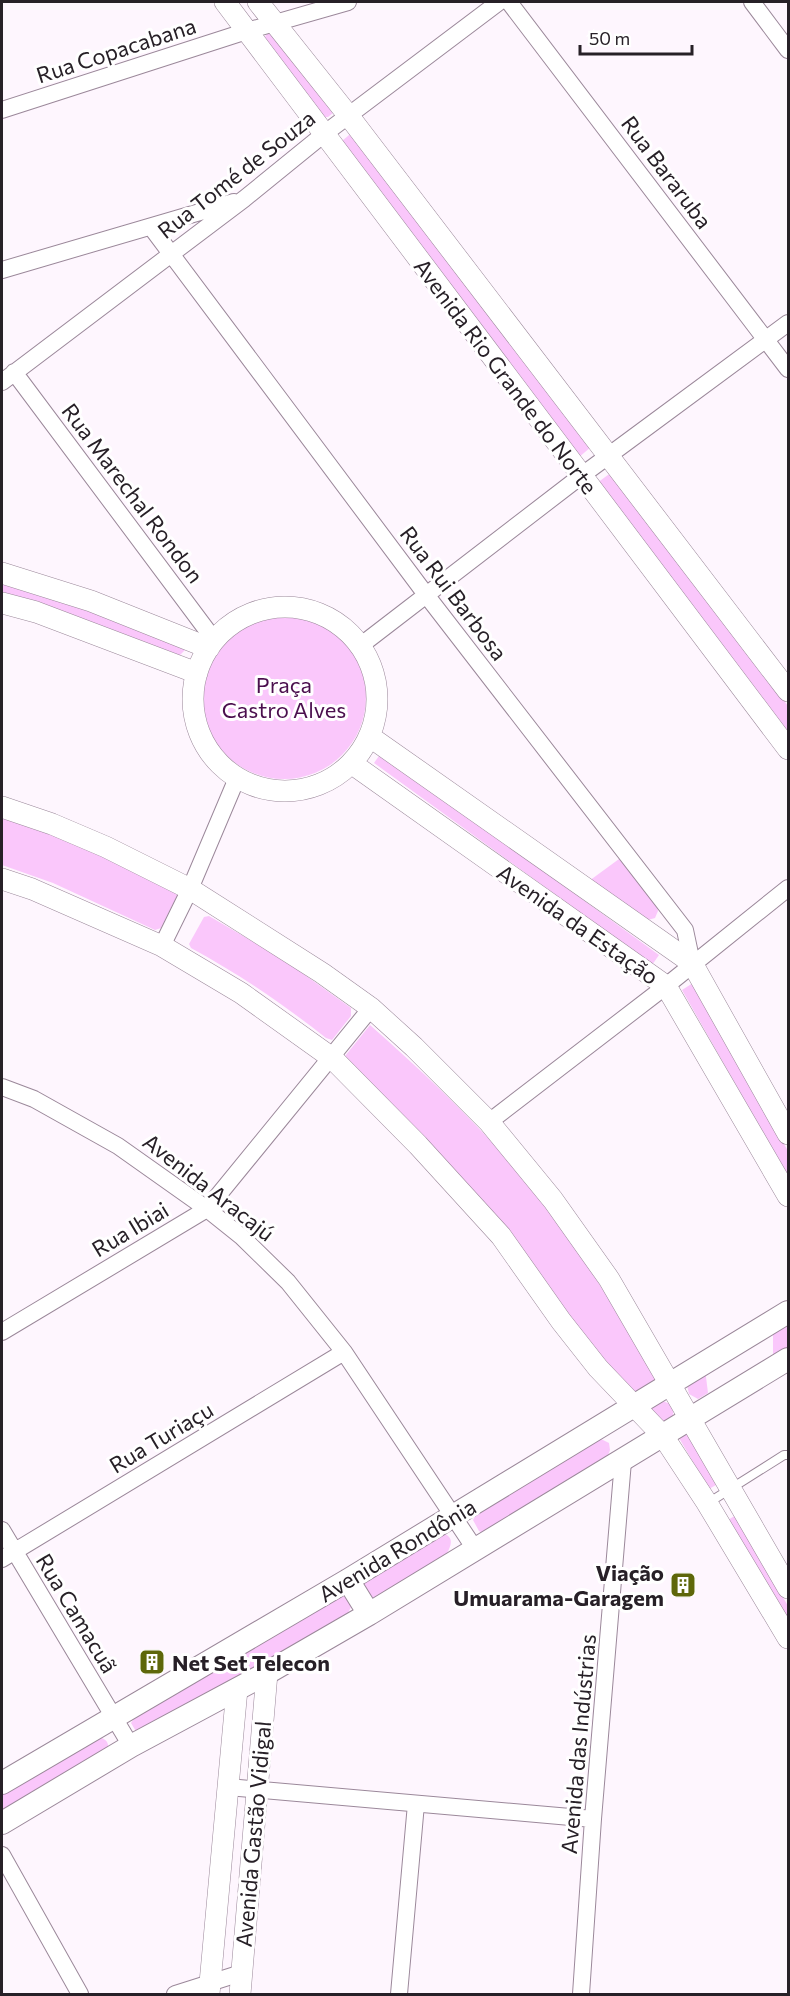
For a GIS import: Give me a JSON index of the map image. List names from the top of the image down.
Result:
{
  "streets": {
    "main road": ["Avenida Rondônia"],
    "street": [
      "Rua Copacabana",
      "Rua Bararuba",
      "Rua Tomé de Souza",
      "Avenida Rio Grande do Norte",
      "Rua Marechal Rondon",
      "Rua Rui Barbosa",
      "Avenida da Estação",
      "Avenida Aracajú",
      "Rua Ibiai",
      "Rua Turiaçu",
      "Rua Camacuã",
      "Avenida das Indústrias",
      "Avenida Gastão Vidigal"
    ]
  },
  "crossings": [
    ["Rua Copacabana", "Avenida Rio Grande do Norte"],
    ["Rua Tomé de Souza", "Avenida Rio Grande do Norte"],
    ["Rua Tomé de Souza", "Rua Marechal Rondon"],
    ["Rua Tomé de Souza", "Rua Rui Barbosa"],
    ["Rua Marechal Rondon", "Avenida da Estação"],
    ["Rua Rui Barbosa", "Avenida da Estação"],
    ["Avenida Aracajú", "Rua Ibiai"],
    ["Avenida Aracajú", "Rua Turiaçu"],
    ["Avenida Aracajú", "Avenida Rondônia"],
    ["Rua Turiaçu", "Rua Camacuã"],
    ["Avenida Rondônia", "Rua Camacuã"],
    ["Avenida Rondônia", "Avenida das Indústrias"],
    ["Avenida Rondônia", "Avenida Gastão Vidigal"]
  ],
  "parks": ["Praça Castro Alves"],
  "places": {
    "building": ["Viação Umuarama-Garagem", "Net Set Telecon"]
  },
  "scale_bar": "50 m"
}
